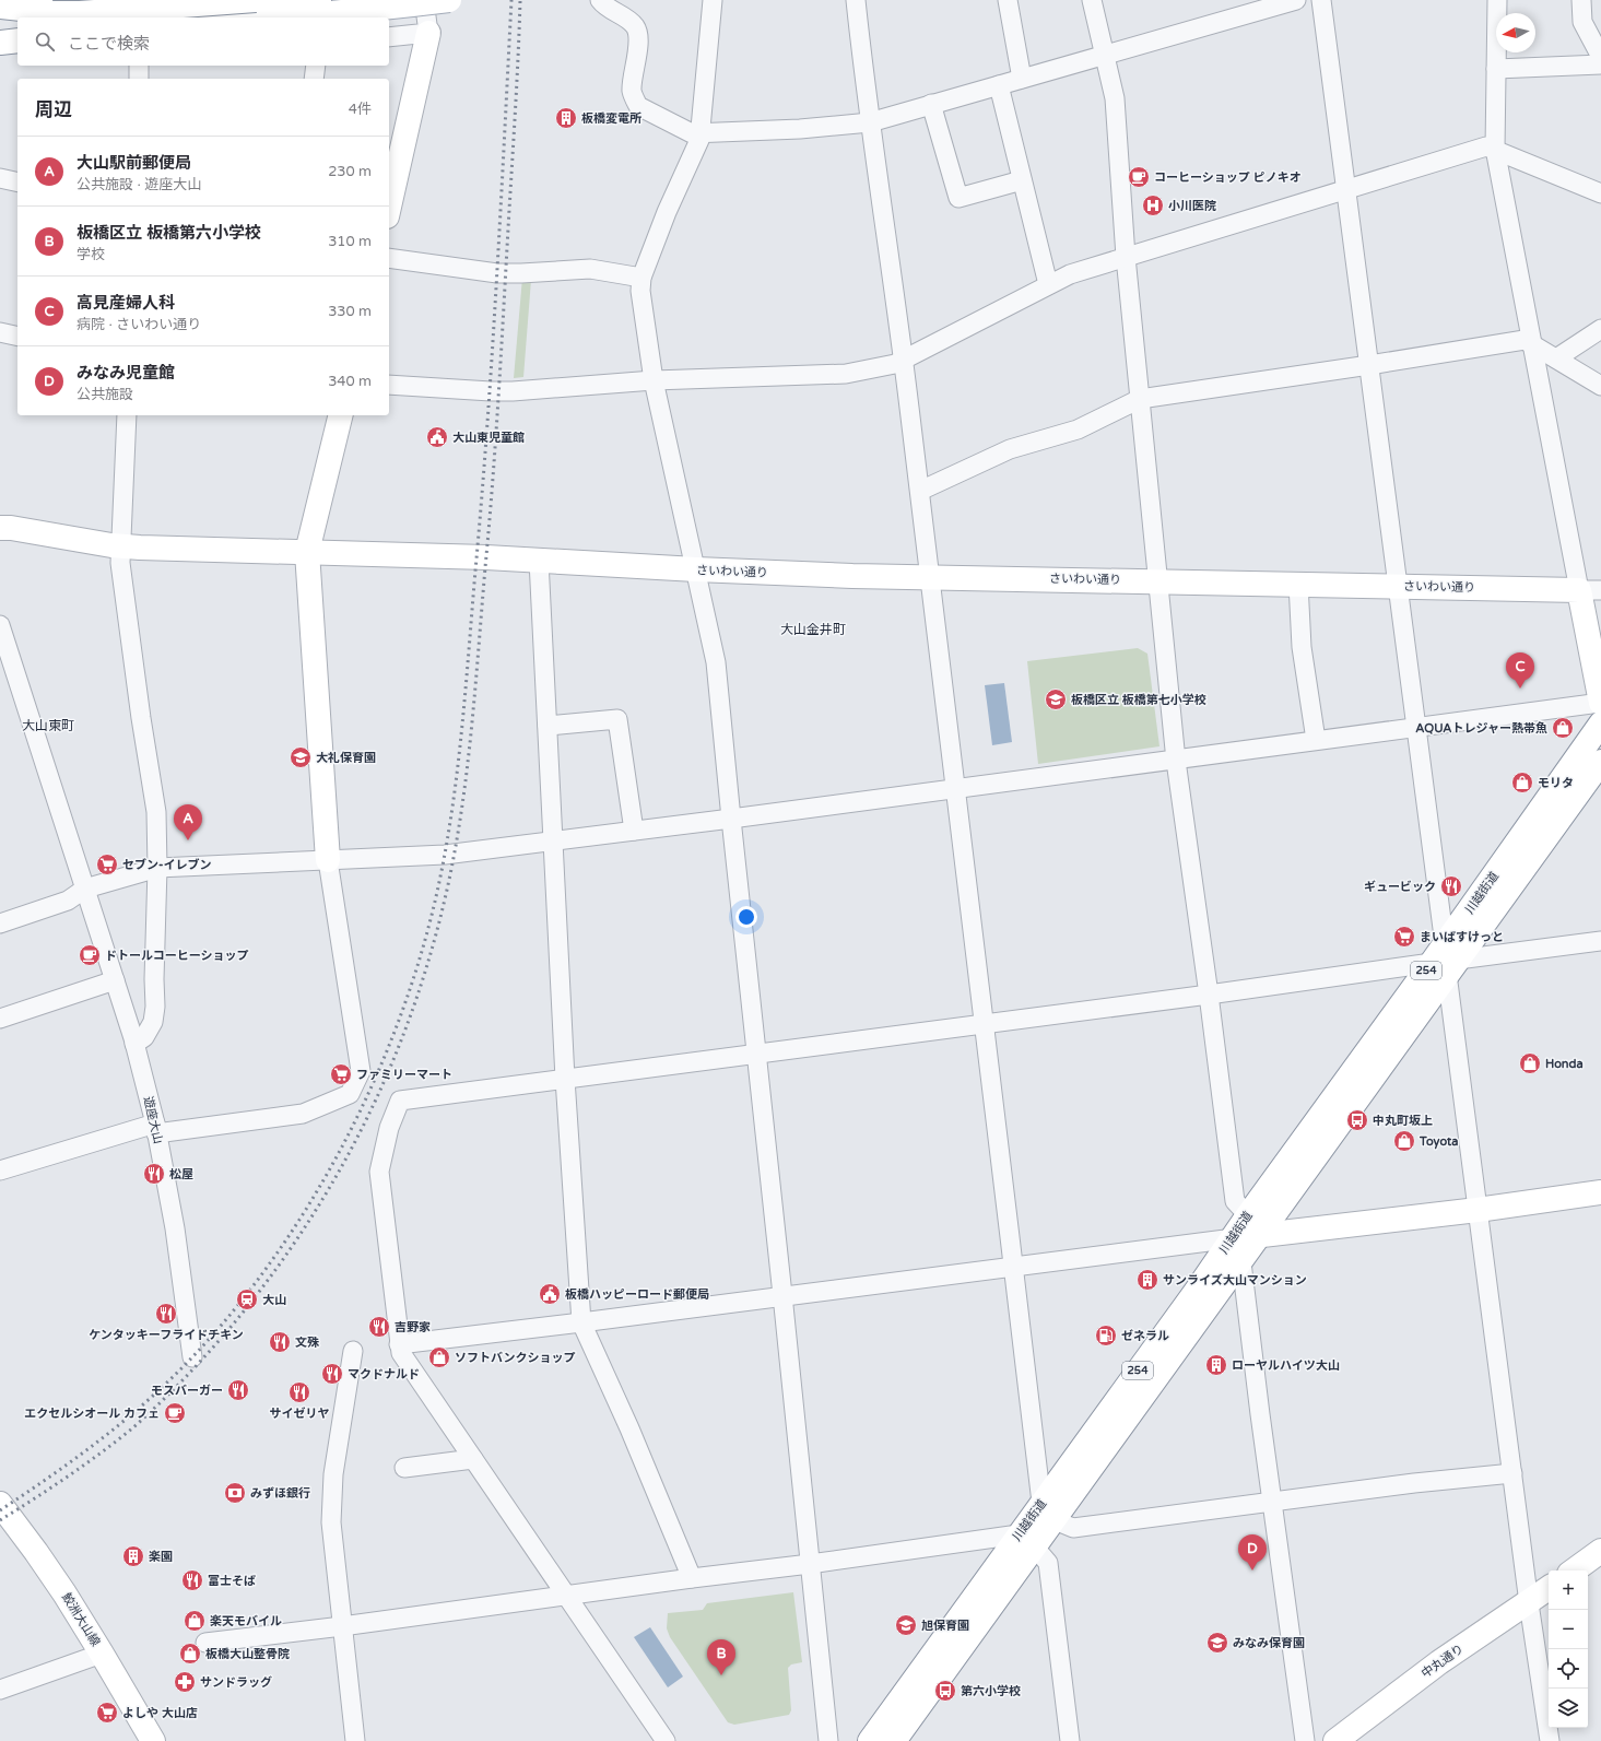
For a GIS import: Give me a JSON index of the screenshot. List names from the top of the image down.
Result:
{
  "streets": {
    "main road": [
      "さいわい通り",
      "川越街道",
      "254",
      "鮫洲大山線",
      "中丸通り"
    ],
    "street": ["遊座大山"]
  },
  "districts": ["大山金井町", "大山東町"],
  "places": {
    "building": [
      "板橋変電所",
      "サンライズ大山マンション",
      "ローヤルハイツ大山",
      "楽園"
    ],
    "cafe": ["コーヒーショップ ピノキオ", "ドトールコーヒーショップ", "エクセルシオール カフェ"],
    "hospital": ["小川医院"],
    "public building": ["大山東児童館", "板橋ハッピーロード郵便局"],
    "school or university": [
      "板橋区立 板橋第七小学校",
      "大礼保育園",
      "旭保育園",
      "みなみ保育園"
    ],
    "shop": [
      "AQUAトレジャー熱帯魚",
      "モリタ",
      "Honda",
      "Toyota",
      "ソフトバンクショップ",
      "楽天モバイル",
      "板橋大山整骨院"
    ],
    "supermarket": [
      "セブン-イレブン",
      "まいばすけっと",
      "ファミリーマート",
      "よしや 大山店"
    ],
    "restaurant": [
      "ギュービック",
      "松屋",
      "ケンタッキーフライドチキン",
      "吉野家",
      "文殊",
      "マクドナルド",
      "モスバーガー",
      "サイゼリヤ",
      "富士そば"
    ],
    "bus stop": ["中丸町坂上", "第六小学校"],
    "station": ["大山"],
    "fuel station": ["ゼネラル"],
    "bank": ["みずほ銀行"],
    "pharmacy": ["サンドラッグ"]
  },
  "north": "left",
  "page": {
    "search": "ここで検索",
    "heading": ["周辺", "4件"],
    "list": [
      {
        "mark": "A",
        "name": "大山駅前郵便局",
        "note": "公共施設 · 遊座大山",
        "value": "230 m"
      },
      {
        "mark": "B",
        "name": "板橋区立 板橋第六小学校",
        "note": "学校",
        "value": "310 m"
      },
      {
        "mark": "C",
        "name": "高見産婦人科",
        "note": "病院 · さいわい通り",
        "value": "330 m"
      },
      {
        "mark": "D",
        "name": "みなみ児童館",
        "note": "公共施設",
        "value": "340 m"
      }
    ],
    "pins": [
      "C",
      "A",
      "D",
      "B"
    ],
    "map_buttons": ["+", "−"]
  }
}
